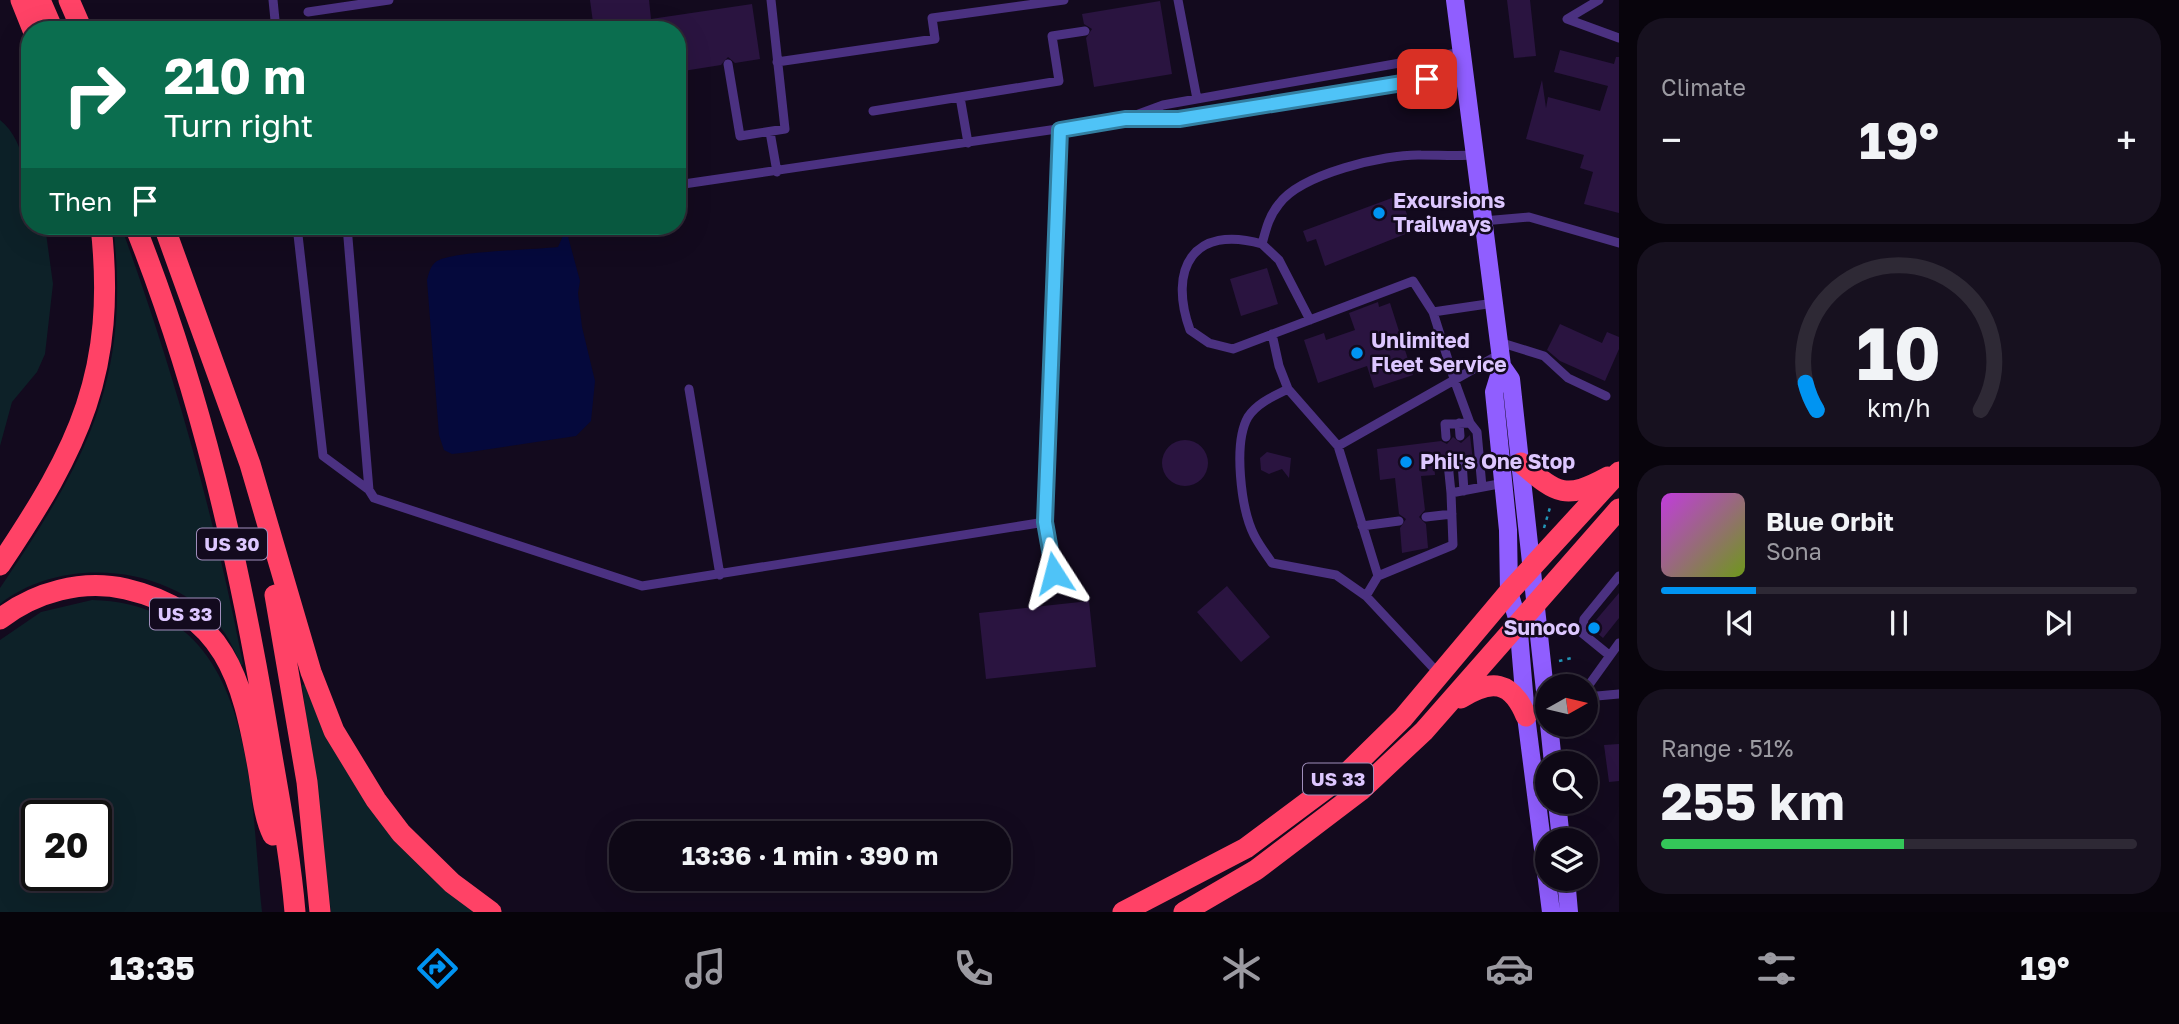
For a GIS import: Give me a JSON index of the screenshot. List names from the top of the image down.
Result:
{
  "streets": {
    "highway": ["US 30", "US 33"]
  },
  "crossings": [
    ["US 30", "US 33"]
  ],
  "places": [
    "Excursions Trailways",
    "Unlimited Fleet Service",
    "Phil's One Stop",
    "Sunoco"
  ],
  "north": "right",
  "page": {
    "tile": [
      "Climate",
      ["Range · 51%", "255 km"]
    ],
    "turn": ["210 m", "Turn right"],
    "heat": ["−", "19°", "+"],
    "then": "Then",
    "song": ["Blue Orbit", "Sona"],
    "limit": "20",
    "trip": "13:36 · 1 min · 390 m",
    "tabs": ["13:35", "19°"],
    "gauge": ["10", "km/h"]
  }
}
